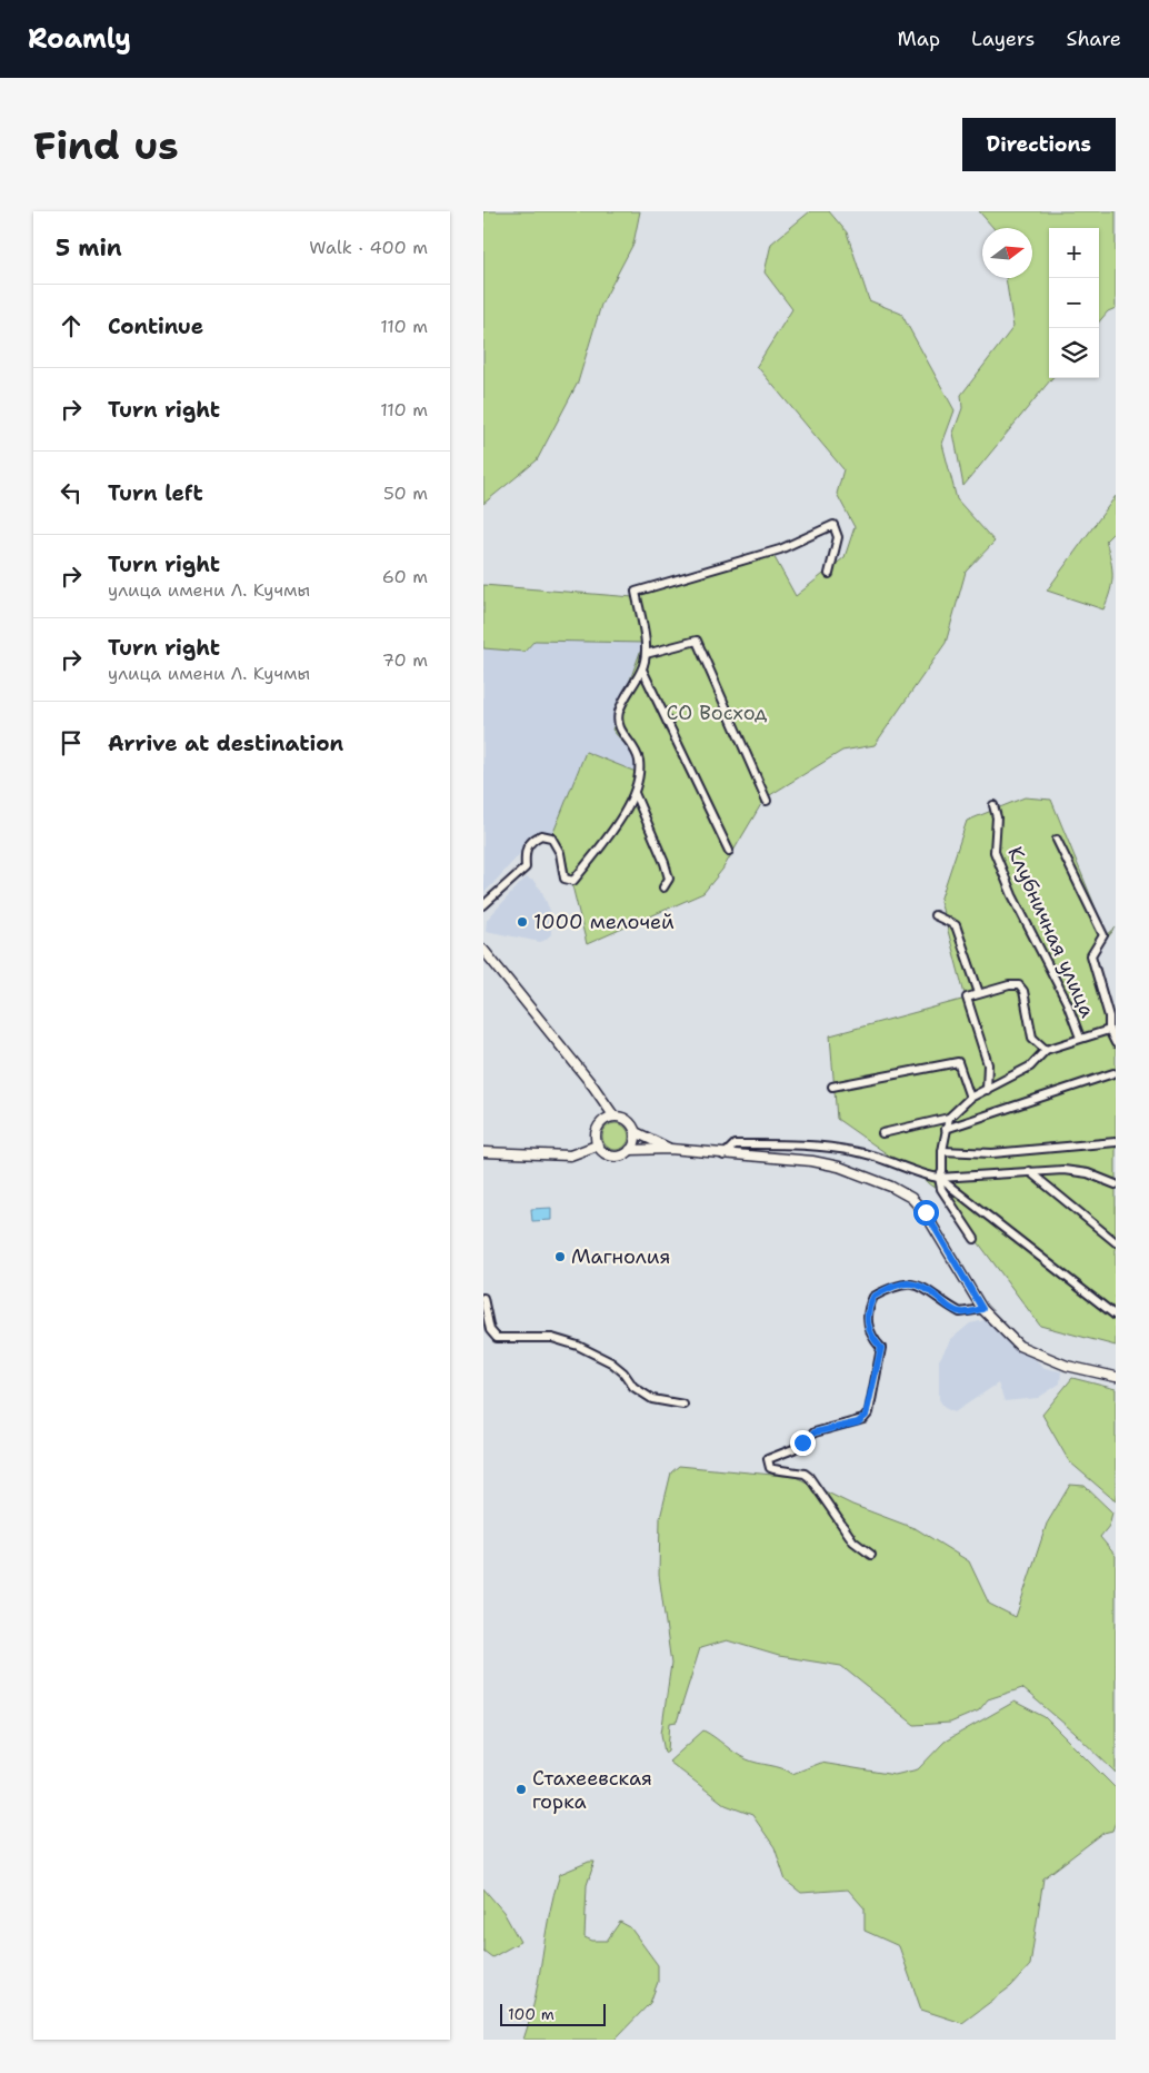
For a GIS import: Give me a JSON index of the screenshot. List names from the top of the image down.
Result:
{
  "streets": {
    "street": ["Клубничная улица"]
  },
  "parks": ["СО Восход"],
  "places": ["1000 мелочей", "Магнолия", "Стахеевская горка"],
  "scale_bar": "100 m",
  "north": "right",
  "page": {
    "header": "Roamly",
    "nav": ["Map", "Layers", "Share"],
    "buttons": "Directions",
    "title": "Find us",
    "heading": ["5 min", "Walk · 400 m"],
    "map_buttons": ["+", "−"],
    "list": [
      ["Continue", "110 m"],
      ["Turn right", "110 m"],
      ["Turn left", "50 m"],
      ["Turn right", "улица имени Л. Кучмы", "60 m"],
      ["Turn right", "улица имени Л. Кучмы", "70 m"],
      "Arrive at destination"
    ],
    "scale": "100 m"
  }
}
